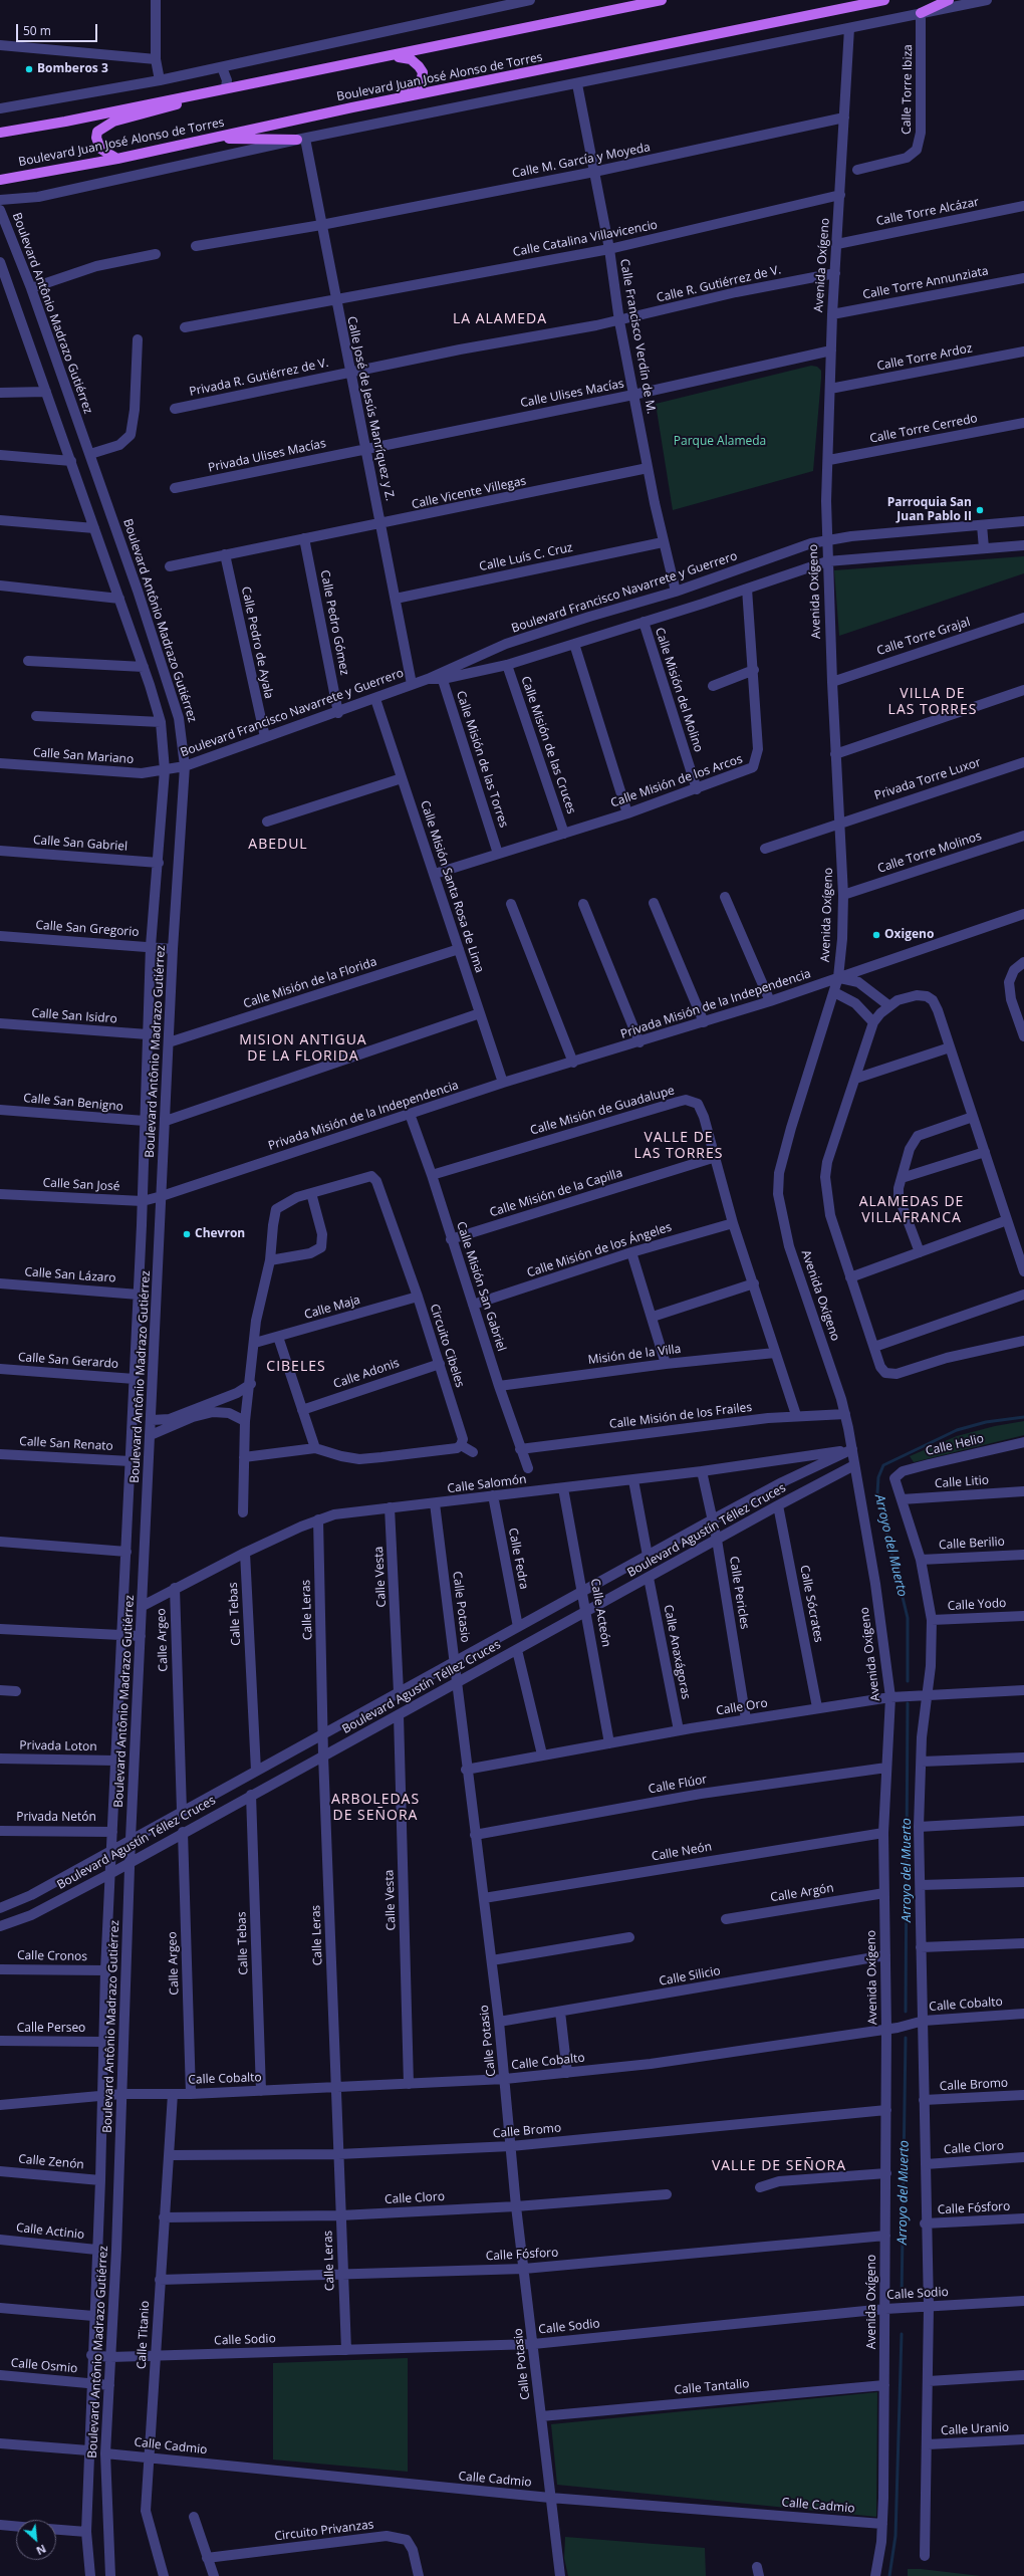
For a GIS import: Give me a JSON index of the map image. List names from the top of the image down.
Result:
{
  "streets": {
    "main road": ["Boulevard Juan José Alonso de Torres"],
    "street": [
      "Calle Torre Ibiza",
      "Calle M. García y Moyeda",
      "Calle Torre Alcázar",
      "Calle Catalina Villavicencio",
      "Avenida Oxígeno",
      "Calle Torre Annunziata",
      "Calle R. Gutiérrez de V.",
      "Boulevard Antônio Madrazo Gutiérrez",
      "Calle Francisco Verdín de M.",
      "Calle Torre Ardoz",
      "Privada R. Gutiérrez de V.",
      "Calle Ulises Macías",
      "Calle José de Jesús Manríquez y Z.",
      "Calle Torre Cerredo",
      "Privada Ulises Macías",
      "Calle Vicente Villegas",
      "Calle Luís C. Cruz",
      "Boulevard Francisco Navarrete y Guerrero",
      "Calle Pedro Gómez",
      "Calle Torre Grajal",
      "Calle Pedro de Ayala",
      "Calle Misión del Molino",
      "Calle Misión de las Cruces",
      "Calle San Mariano",
      "Calle Misión de las Torres",
      "Privada Torre Luxor",
      "Calle Misión de los Arcos",
      "Calle San Gabriel",
      "Calle Torre Molinos",
      "Calle Misión Santa Rosa de Lima",
      "Calle San Gregorio",
      "Calle Misión de la Florida",
      "Privada Misión de la Independencia",
      "Calle San Isidro",
      "Calle San Benigno",
      "Calle Misión de Guadalupe",
      "Calle San José",
      "Calle Misión de la Capilla",
      "Calle Misión de los Ángeles",
      "Calle San Lázaro",
      "Calle Misión San Gabriel",
      "Calle Maja",
      "Circuito Cibeles",
      "Misión de la Villa",
      "Calle San Gerardo",
      "Calle Adonis",
      "Calle Misión de los Frailes",
      "Calle San Renato",
      "Calle Helio",
      "Calle Litio",
      "Calle Salomón",
      "Boulevard Agustín Téllez Cruces",
      "Calle Berilio",
      "Calle Fedra",
      "Calle Vesta",
      "Calle Pericles",
      "Calle Sócrates",
      "Calle Yodo",
      "Calle Potasio",
      "Calle Leras",
      "Calle Acteón",
      "Calle Tebas",
      "Calle Argeo",
      "Calle Anaxágoras",
      "Calle Oro",
      "Privada Loton",
      "Calle Flúor",
      "Privada Netón",
      "Calle Neón",
      "Calle Argón",
      "Calle Cronos",
      "Calle Silicio",
      "Calle Cobalto",
      "Calle Perseo",
      "Calle Bromo",
      "Calle Cloro",
      "Calle Zenón",
      "Calle Fósforo",
      "Calle Actinio",
      "Calle Sodio",
      "Calle Titanio",
      "Calle Osmio",
      "Calle Tantalio",
      "Calle Uranio",
      "Calle Cadmio",
      "Circuito Privanzas"
    ]
  },
  "crossings": [
    ["Calle M. García y Moyeda", "Avenida Oxígeno"],
    ["Calle M. García y Moyeda", "Calle Francisco Verdín de M."],
    ["Calle M. García y Moyeda", "Calle José de Jesús Manríquez y Z."],
    ["Calle Torre Alcázar", "Avenida Oxígeno"],
    ["Calle Catalina Villavicencio", "Avenida Oxígeno"],
    ["Calle Catalina Villavicencio", "Calle Francisco Verdín de M."],
    ["Calle Catalina Villavicencio", "Calle José de Jesús Manríquez y Z."],
    ["Avenida Oxígeno", "Calle Torre Annunziata"],
    ["Avenida Oxígeno", "Calle R. Gutiérrez de V."],
    ["Avenida Oxígeno", "Calle Torre Ardoz"],
    ["Avenida Oxígeno", "Calle Ulises Macías"],
    ["Avenida Oxígeno", "Calle Torre Cerredo"],
    ["Avenida Oxígeno", "Boulevard Francisco Navarrete y Guerrero"],
    ["Avenida Oxígeno", "Calle Torre Grajal"],
    ["Avenida Oxígeno", "Privada Torre Luxor"],
    ["Avenida Oxígeno", "Calle Torre Molinos"],
    ["Avenida Oxígeno", "Privada Misión de la Independencia"],
    ["Avenida Oxígeno", "Calle Misión de los Frailes"],
    ["Avenida Oxígeno", "Calle Salomón"],
    ["Avenida Oxígeno", "Boulevard Agustín Téllez Cruces"],
    ["Avenida Oxígeno", "Calle Oro"],
    ["Avenida Oxígeno", "Calle Flúor"],
    ["Avenida Oxígeno", "Calle Neón"],
    ["Avenida Oxígeno", "Calle Argón"],
    ["Avenida Oxígeno", "Calle Silicio"],
    ["Avenida Oxígeno", "Calle Cobalto"],
    ["Avenida Oxígeno", "Calle Bromo"],
    ["Avenida Oxígeno", "Calle Fósforo"],
    ["Avenida Oxígeno", "Calle Sodio"],
    ["Avenida Oxígeno", "Calle Tantalio"],
    ["Avenida Oxígeno", "Calle Cadmio"],
    ["Calle R. Gutiérrez de V.", "Calle Francisco Verdín de M."],
    ["Calle R. Gutiérrez de V.", "Privada R. Gutiérrez de V."],
    ["Calle R. Gutiérrez de V.", "Calle José de Jesús Manríquez y Z."],
    ["Boulevard Antônio Madrazo Gutiérrez", "Boulevard Francisco Navarrete y Guerrero"],
    ["Boulevard Antônio Madrazo Gutiérrez", "Calle San Mariano"],
    ["Boulevard Antônio Madrazo Gutiérrez", "Calle San Gabriel"],
    ["Boulevard Antônio Madrazo Gutiérrez", "Calle San Gregorio"],
    ["Boulevard Antônio Madrazo Gutiérrez", "Calle Misión de la Florida"],
    ["Boulevard Antônio Madrazo Gutiérrez", "Privada Misión de la Independencia"],
    ["Boulevard Antônio Madrazo Gutiérrez", "Calle San Isidro"],
    ["Boulevard Antônio Madrazo Gutiérrez", "Calle San Benigno"],
    ["Boulevard Antônio Madrazo Gutiérrez", "Calle San José"],
    ["Boulevard Antônio Madrazo Gutiérrez", "Calle San Lázaro"],
    ["Boulevard Antônio Madrazo Gutiérrez", "Calle San Gerardo"],
    ["Boulevard Antônio Madrazo Gutiérrez", "Calle San Renato"],
    ["Boulevard Antônio Madrazo Gutiérrez", "Calle Salomón"],
    ["Boulevard Antônio Madrazo Gutiérrez", "Boulevard Agustín Téllez Cruces"],
    ["Boulevard Antônio Madrazo Gutiérrez", "Privada Loton"],
    ["Boulevard Antônio Madrazo Gutiérrez", "Privada Netón"],
    ["Boulevard Antônio Madrazo Gutiérrez", "Calle Cronos"],
    ["Boulevard Antônio Madrazo Gutiérrez", "Calle Cobalto"],
    ["Boulevard Antônio Madrazo Gutiérrez", "Calle Perseo"],
    ["Boulevard Antônio Madrazo Gutiérrez", "Calle Zenón"],
    ["Boulevard Antônio Madrazo Gutiérrez", "Calle Actinio"],
    ["Boulevard Antônio Madrazo Gutiérrez", "Calle Sodio"],
    ["Boulevard Antônio Madrazo Gutiérrez", "Calle Osmio"],
    ["Boulevard Antônio Madrazo Gutiérrez", "Calle Cadmio"],
    ["Calle Francisco Verdín de M.", "Calle Ulises Macías"],
    ["Calle Francisco Verdín de M.", "Calle Vicente Villegas"],
    ["Calle Francisco Verdín de M.", "Calle Luís C. Cruz"],
    ["Calle Francisco Verdín de M.", "Boulevard Francisco Navarrete y Guerrero"],
    ["Privada R. Gutiérrez de V.", "Calle José de Jesús Manríquez y Z."],
    ["Calle Ulises Macías", "Calle José de Jesús Manríquez y Z."],
    ["Calle Ulises Macías", "Privada Ulises Macías"],
    ["Calle José de Jesús Manríquez y Z.", "Privada Ulises Macías"],
    ["Calle José de Jesús Manríquez y Z.", "Calle Vicente Villegas"],
    ["Calle José de Jesús Manríquez y Z.", "Calle Luís C. Cruz"],
    ["Calle José de Jesús Manríquez y Z.", "Boulevard Francisco Navarrete y Guerrero"],
    ["Calle Vicente Villegas", "Calle Pedro Gómez"],
    ["Calle Vicente Villegas", "Calle Pedro de Ayala"],
    ["Boulevard Francisco Navarrete y Guerrero", "Calle Pedro Gómez"],
    ["Boulevard Francisco Navarrete y Guerrero", "Calle Pedro de Ayala"],
    ["Boulevard Francisco Navarrete y Guerrero", "Calle Misión del Molino"],
    ["Boulevard Francisco Navarrete y Guerrero", "Calle Misión de las Cruces"],
    ["Boulevard Francisco Navarrete y Guerrero", "Calle San Mariano"],
    ["Boulevard Francisco Navarrete y Guerrero", "Calle Misión de las Torres"],
    ["Boulevard Francisco Navarrete y Guerrero", "Calle Misión de los Arcos"],
    ["Boulevard Francisco Navarrete y Guerrero", "Calle Misión Santa Rosa de Lima"],
    ["Calle Misión del Molino", "Calle Misión de los Arcos"],
    ["Calle Misión de las Cruces", "Calle Misión de los Arcos"],
    ["Calle Misión de las Torres", "Calle Misión de los Arcos"],
    ["Calle Misión de los Arcos", "Calle Misión Santa Rosa de Lima"],
    ["Calle Misión Santa Rosa de Lima", "Calle Misión de la Florida"],
    ["Calle Misión Santa Rosa de Lima", "Privada Misión de la Independencia"],
    ["Privada Misión de la Independencia", "Calle San José"],
    ["Privada Misión de la Independencia", "Calle Misión San Gabriel"],
    ["Calle Misión de Guadalupe", "Calle Misión de la Capilla"],
    ["Calle Misión de Guadalupe", "Calle Misión de los Ángeles"],
    ["Calle Misión de Guadalupe", "Calle Misión San Gabriel"],
    ["Calle Misión de Guadalupe", "Misión de la Villa"],
    ["Calle Misión de Guadalupe", "Calle Misión de los Frailes"],
    ["Calle Misión de la Capilla", "Calle Misión San Gabriel"],
    ["Calle Misión de los Ángeles", "Calle Misión San Gabriel"],
    ["Calle Misión San Gabriel", "Misión de la Villa"],
    ["Calle Misión San Gabriel", "Calle Misión de los Frailes"],
    ["Calle Maja", "Circuito Cibeles"],
    ["Circuito Cibeles", "Calle Adonis"],
    ["Calle Helio", "Calle Litio"],
    ["Calle Salomón", "Boulevard Agustín Téllez Cruces"],
    ["Calle Salomón", "Calle Fedra"],
    ["Calle Salomón", "Calle Vesta"],
    ["Calle Salomón", "Calle Pericles"],
    ["Calle Salomón", "Calle Potasio"],
    ["Calle Salomón", "Calle Leras"],
    ["Calle Salomón", "Calle Acteón"],
    ["Calle Salomón", "Calle Tebas"],
    ["Calle Salomón", "Calle Argeo"],
    ["Boulevard Agustín Téllez Cruces", "Calle Fedra"],
    ["Boulevard Agustín Téllez Cruces", "Calle Vesta"],
    ["Boulevard Agustín Téllez Cruces", "Calle Pericles"],
    ["Boulevard Agustín Téllez Cruces", "Calle Sócrates"],
    ["Boulevard Agustín Téllez Cruces", "Calle Potasio"],
    ["Boulevard Agustín Téllez Cruces", "Calle Leras"],
    ["Boulevard Agustín Téllez Cruces", "Calle Acteón"],
    ["Boulevard Agustín Téllez Cruces", "Calle Tebas"],
    ["Boulevard Agustín Téllez Cruces", "Calle Argeo"],
    ["Boulevard Agustín Téllez Cruces", "Calle Anaxágoras"],
    ["Calle Vesta", "Calle Cobalto"],
    ["Calle Pericles", "Calle Oro"],
    ["Calle Sócrates", "Calle Oro"],
    ["Calle Potasio", "Calle Oro"],
    ["Calle Potasio", "Calle Flúor"],
    ["Calle Potasio", "Calle Neón"],
    ["Calle Potasio", "Calle Silicio"],
    ["Calle Potasio", "Calle Cobalto"],
    ["Calle Potasio", "Calle Bromo"],
    ["Calle Potasio", "Calle Cloro"],
    ["Calle Potasio", "Calle Fósforo"],
    ["Calle Potasio", "Calle Sodio"],
    ["Calle Potasio", "Calle Tantalio"],
    ["Calle Potasio", "Calle Cadmio"],
    ["Calle Leras", "Calle Cobalto"],
    ["Calle Leras", "Calle Bromo"],
    ["Calle Leras", "Calle Cloro"],
    ["Calle Leras", "Calle Fósforo"],
    ["Calle Leras", "Calle Sodio"],
    ["Calle Acteón", "Calle Oro"],
    ["Calle Tebas", "Calle Cobalto"],
    ["Calle Argeo", "Calle Cobalto"],
    ["Calle Anaxágoras", "Calle Oro"],
    ["Calle Cobalto", "Calle Titanio"],
    ["Calle Bromo", "Calle Titanio"],
    ["Calle Cloro", "Calle Titanio"],
    ["Calle Fósforo", "Calle Titanio"],
    ["Calle Sodio", "Calle Titanio"],
    ["Calle Titanio", "Calle Cadmio"]
  ],
  "districts": [
    "LA ALAMEDA",
    "VILLA DE LAS TORRES",
    "ABEDUL",
    "MISION ANTIGUA DE LA FLORIDA",
    "VALLE DE LAS TORRES",
    "ALAMEDAS DE VILLAFRANCA",
    "CIBELES",
    "ARBOLEDAS DE SEÑORA",
    "VALLE DE SEÑORA"
  ],
  "water": ["Arroyo del Muerto"],
  "parks": ["Parque Alameda"],
  "places": [
    "Bomberos 3",
    "Parroquia San Juan Pablo II",
    "Oxigeno",
    "Chevron"
  ],
  "scale_bar": "50 m",
  "north": "bottom right"
}
